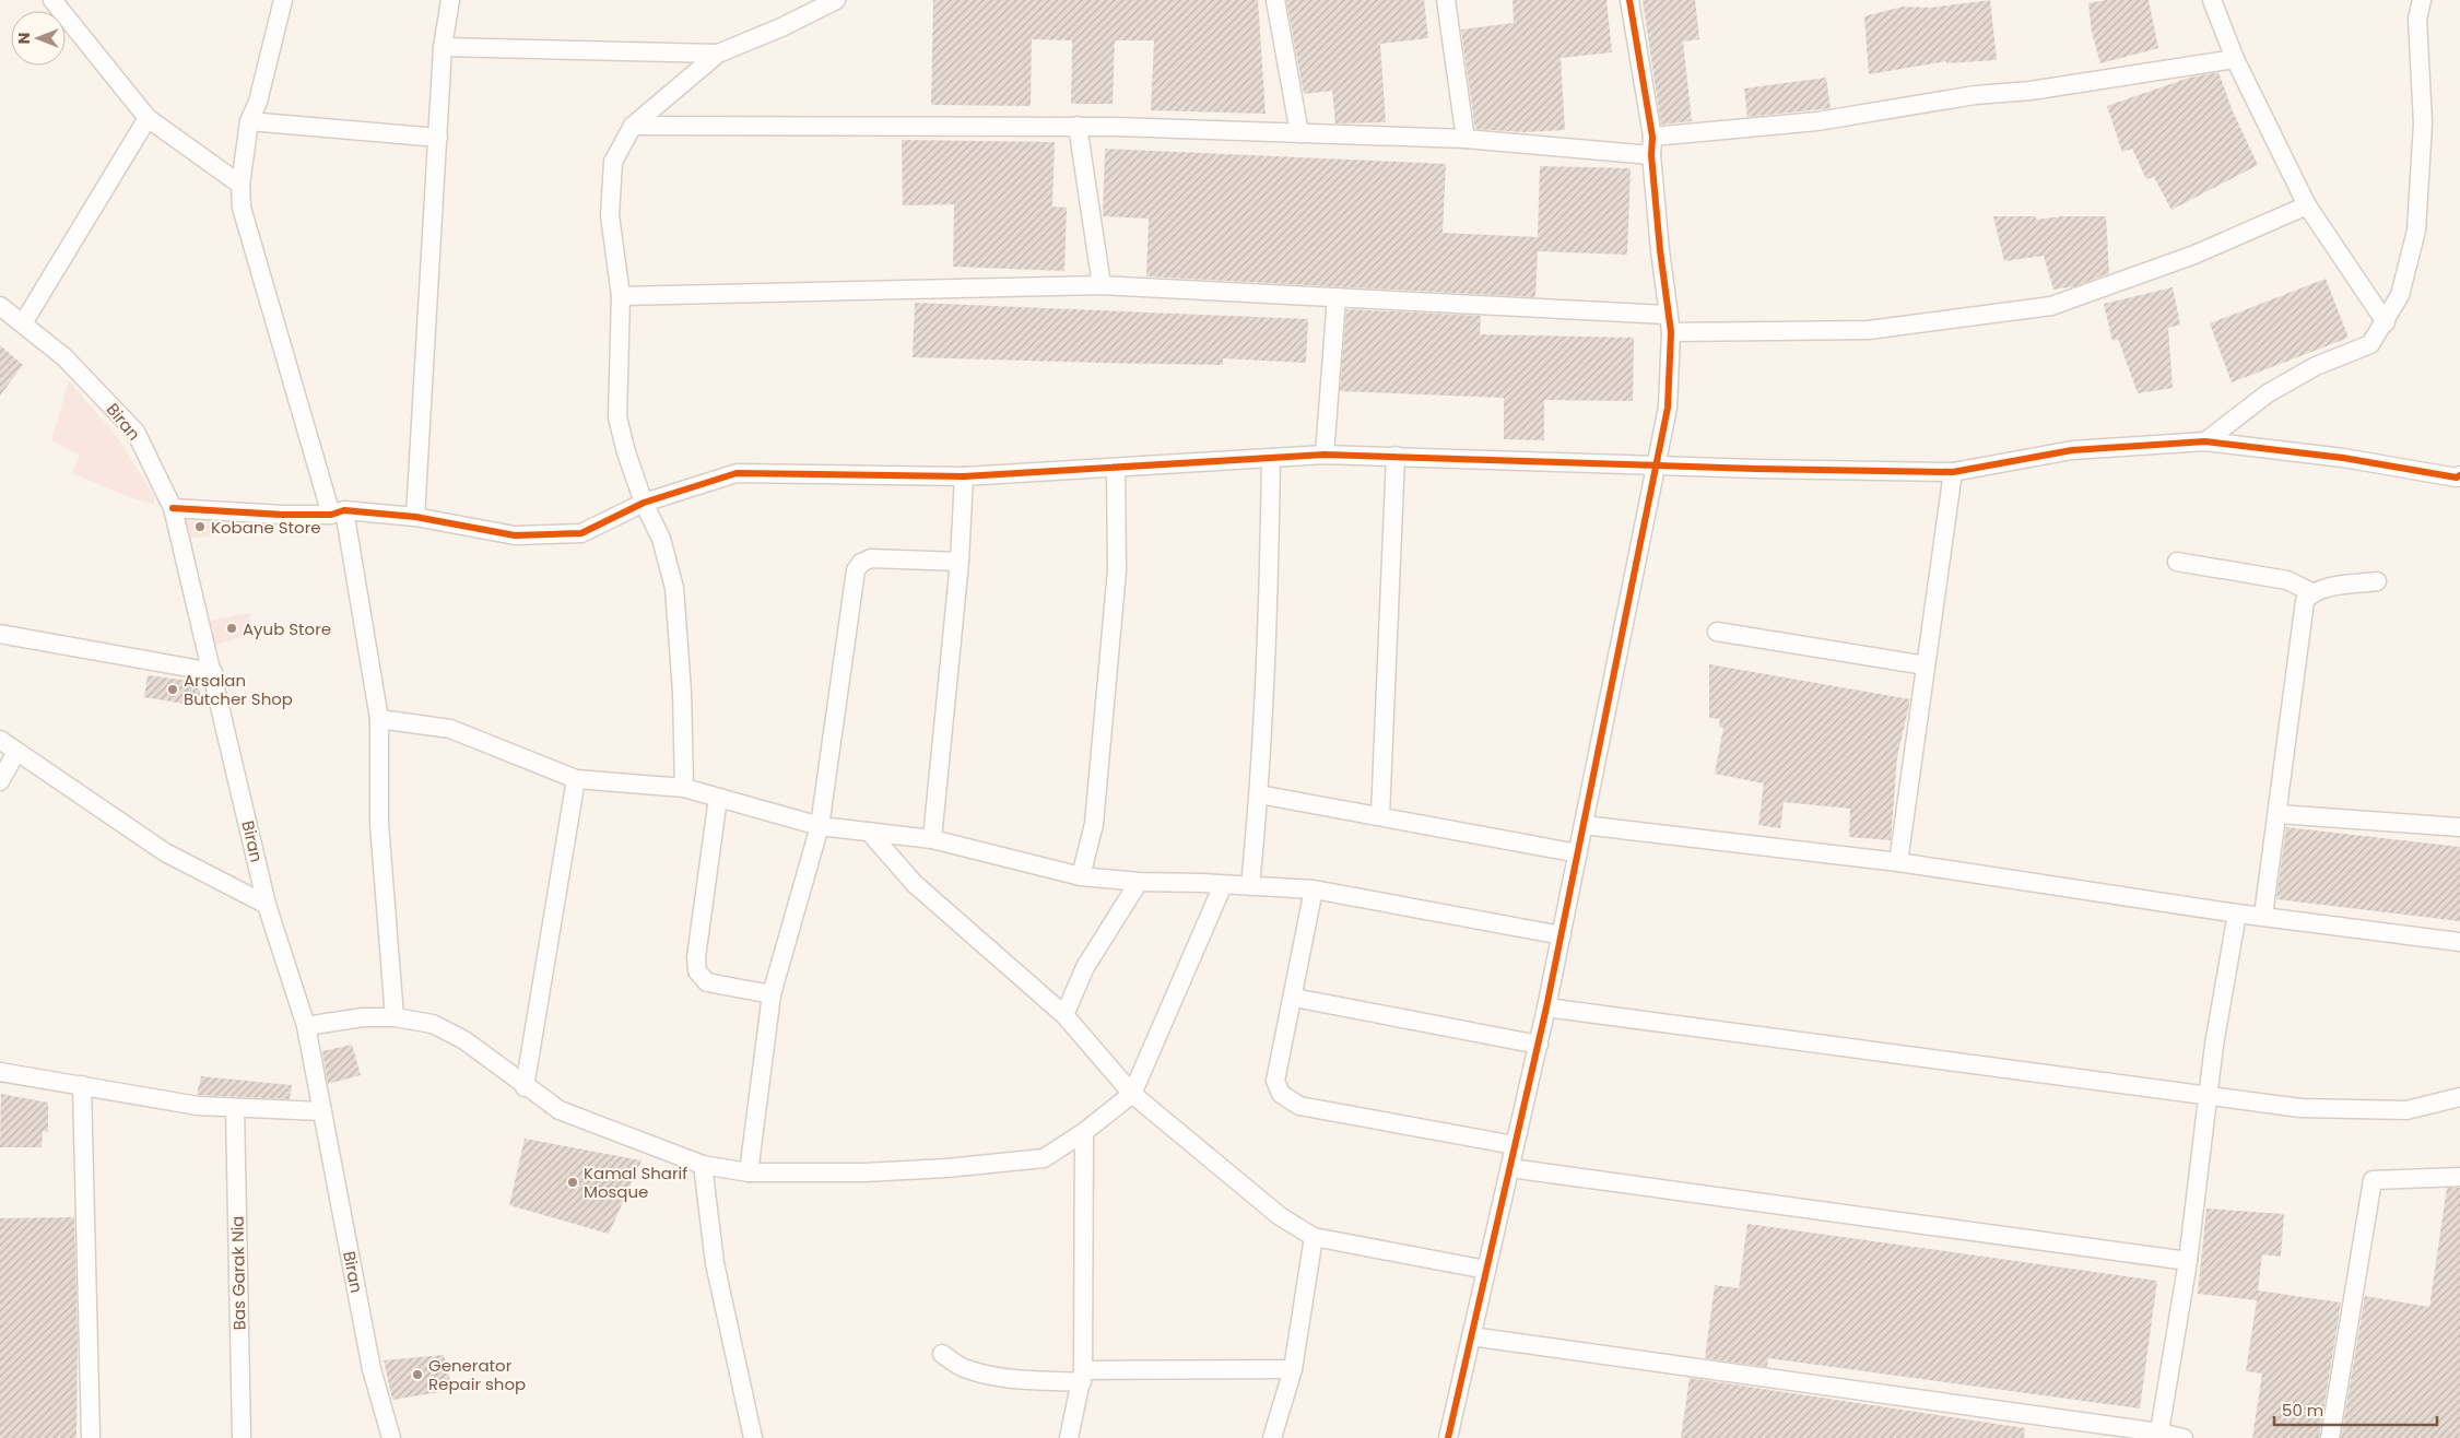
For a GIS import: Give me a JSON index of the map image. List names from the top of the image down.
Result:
{
  "streets": {
    "street": ["Biran", "Bas Garak Nia"]
  },
  "places": [
    "Kobane Store",
    "Ayub Store",
    "Arsalan Butcher Shop",
    "Kamal Sharif Mosque",
    "Generator Repair shop"
  ],
  "scale_bar": "50 m",
  "north": "left"
}
